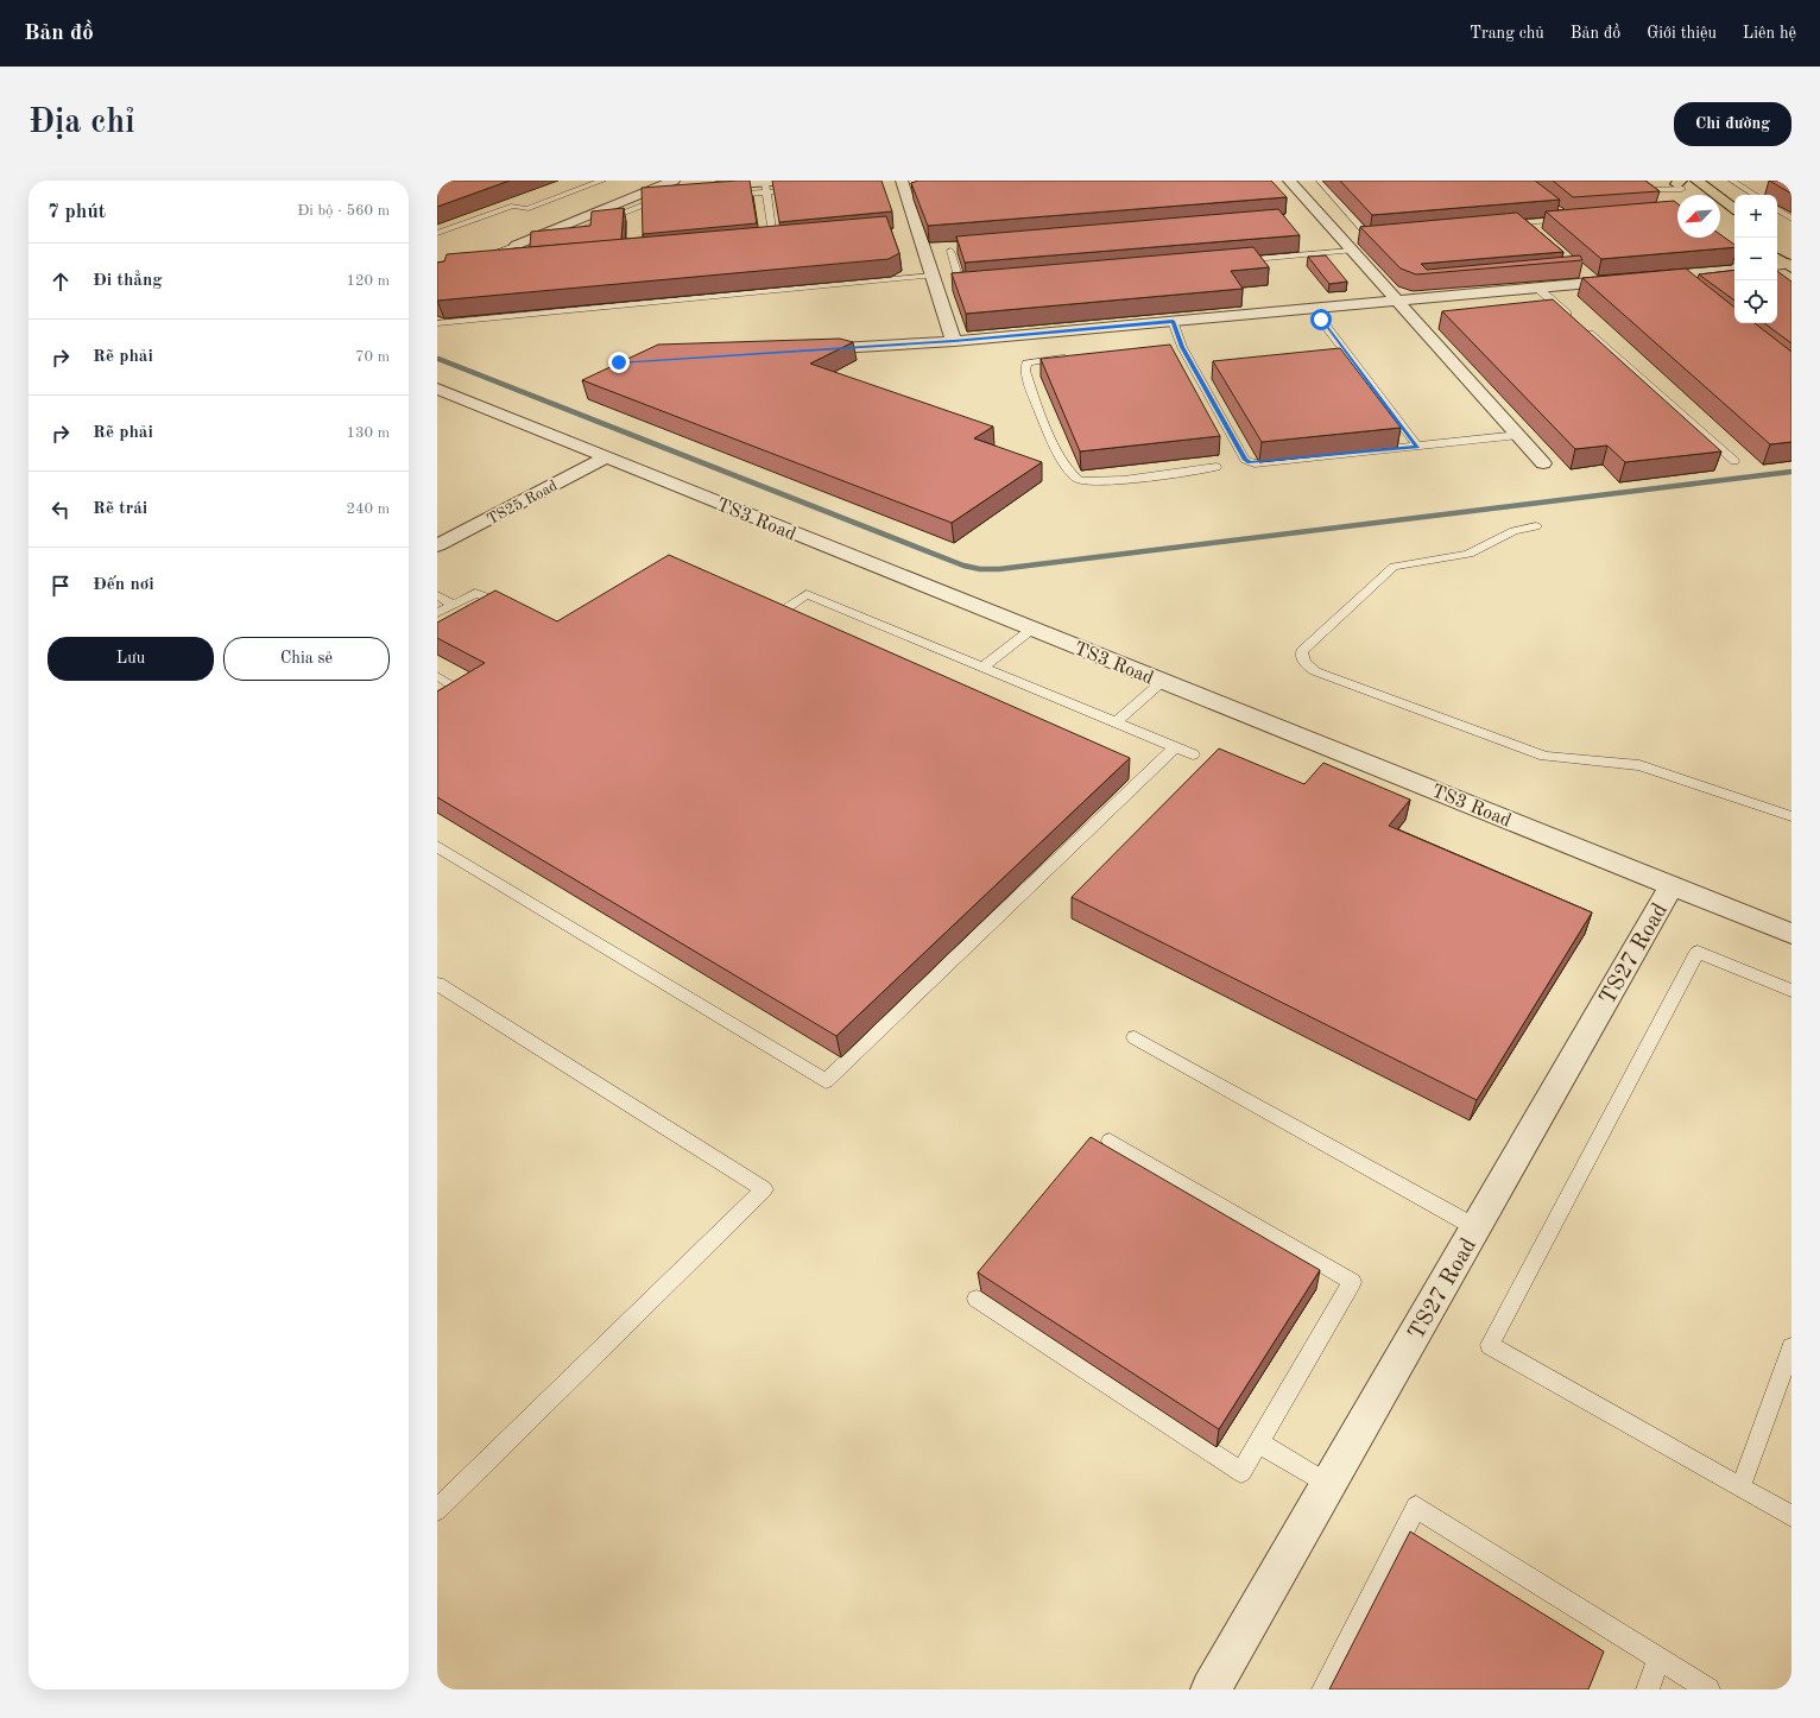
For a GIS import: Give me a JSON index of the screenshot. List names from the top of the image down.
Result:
{
  "streets": {
    "street": ["TS25 Road", "TS3 Road", "TS27 Road"]
  },
  "crossings": [
    ["TS25 Road", "TS3 Road"],
    ["TS3 Road", "TS27 Road"]
  ],
  "north": "bottom left",
  "page": {
    "header": "Bản đồ",
    "nav": [
      "Trang chủ",
      "Bản đồ",
      "Giới thiệu",
      "Liên hệ"
    ],
    "buttons": [
      "Chỉ đường",
      ["Lưu", "Chia sẻ"]
    ],
    "title": "Địa chỉ",
    "heading": ["7 phút", "Đi bộ · 560 m"],
    "map_buttons": ["+", "−"],
    "list": [
      ["Đi thẳng", "120 m"],
      ["Rẽ phải", "70 m"],
      ["Rẽ phải", "130 m"],
      ["Rẽ trái", "240 m"],
      "Đến nơi"
    ]
  }
}
